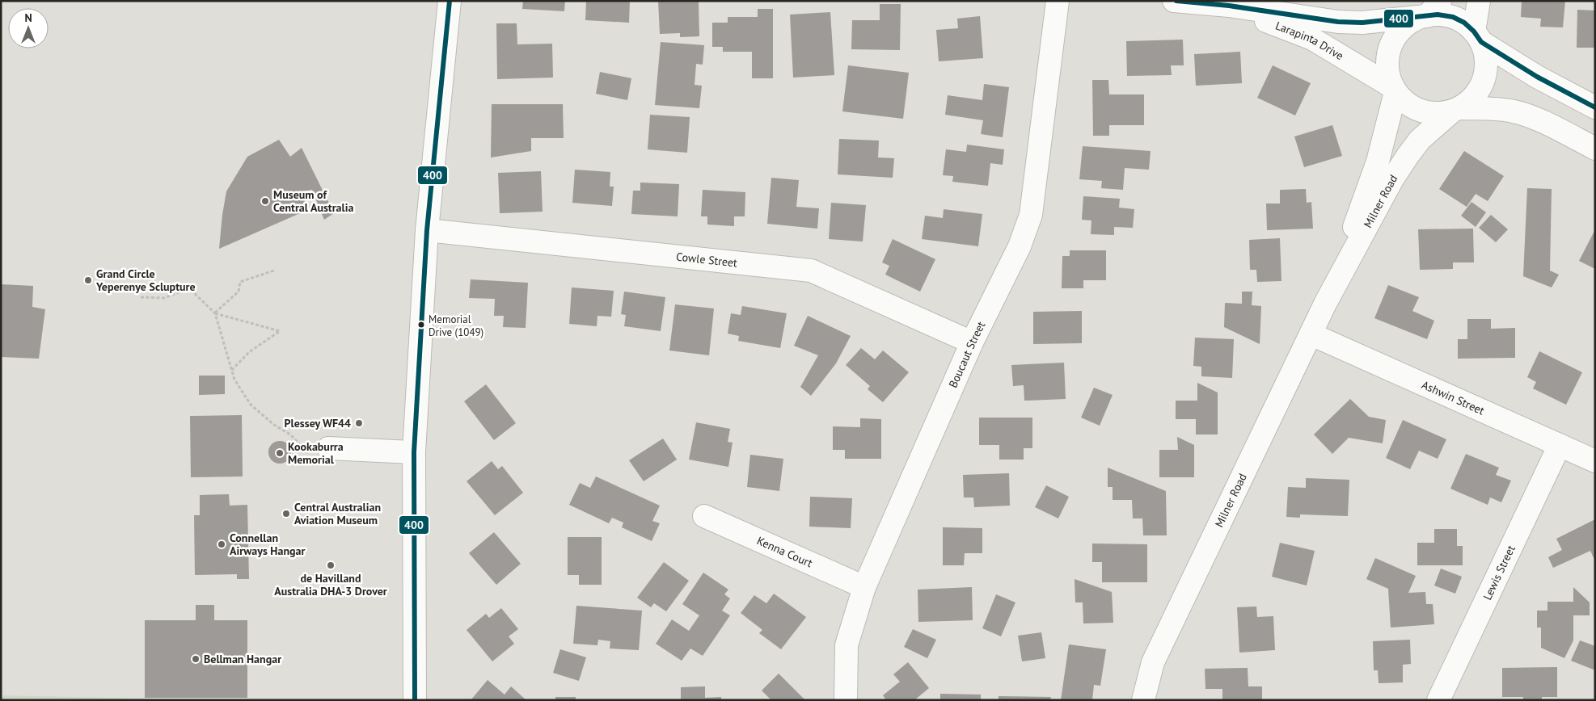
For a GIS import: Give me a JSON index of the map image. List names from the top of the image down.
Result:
{
  "streets": {
    "street": [
      "Larapinta Drive",
      "Milner Road",
      "Cowle Street",
      "Boucaut Street",
      "Ashwin Street",
      "Kenna Court",
      "Lewis Street"
    ]
  },
  "crossings": [
    ["Larapinta Drive", "Milner Road"],
    ["Milner Road", "Ashwin Street"],
    ["Cowle Street", "Boucaut Street"],
    ["Boucaut Street", "Kenna Court"],
    ["Ashwin Street", "Lewis Street"]
  ],
  "places": [
    "Museum of Central Australia",
    "Grand Circle Yeperenye Sclupture",
    "Memorial Drive (1049)",
    "Plessey WF44",
    "Kookaburra Memorial",
    "Central Australian Aviation Museum",
    "Connellan Airways Hangar",
    "de Havilland Australia DHA-3 Drover",
    "Bellman Hangar"
  ],
  "lines": ["transit line 400"],
  "north": "top"
}
